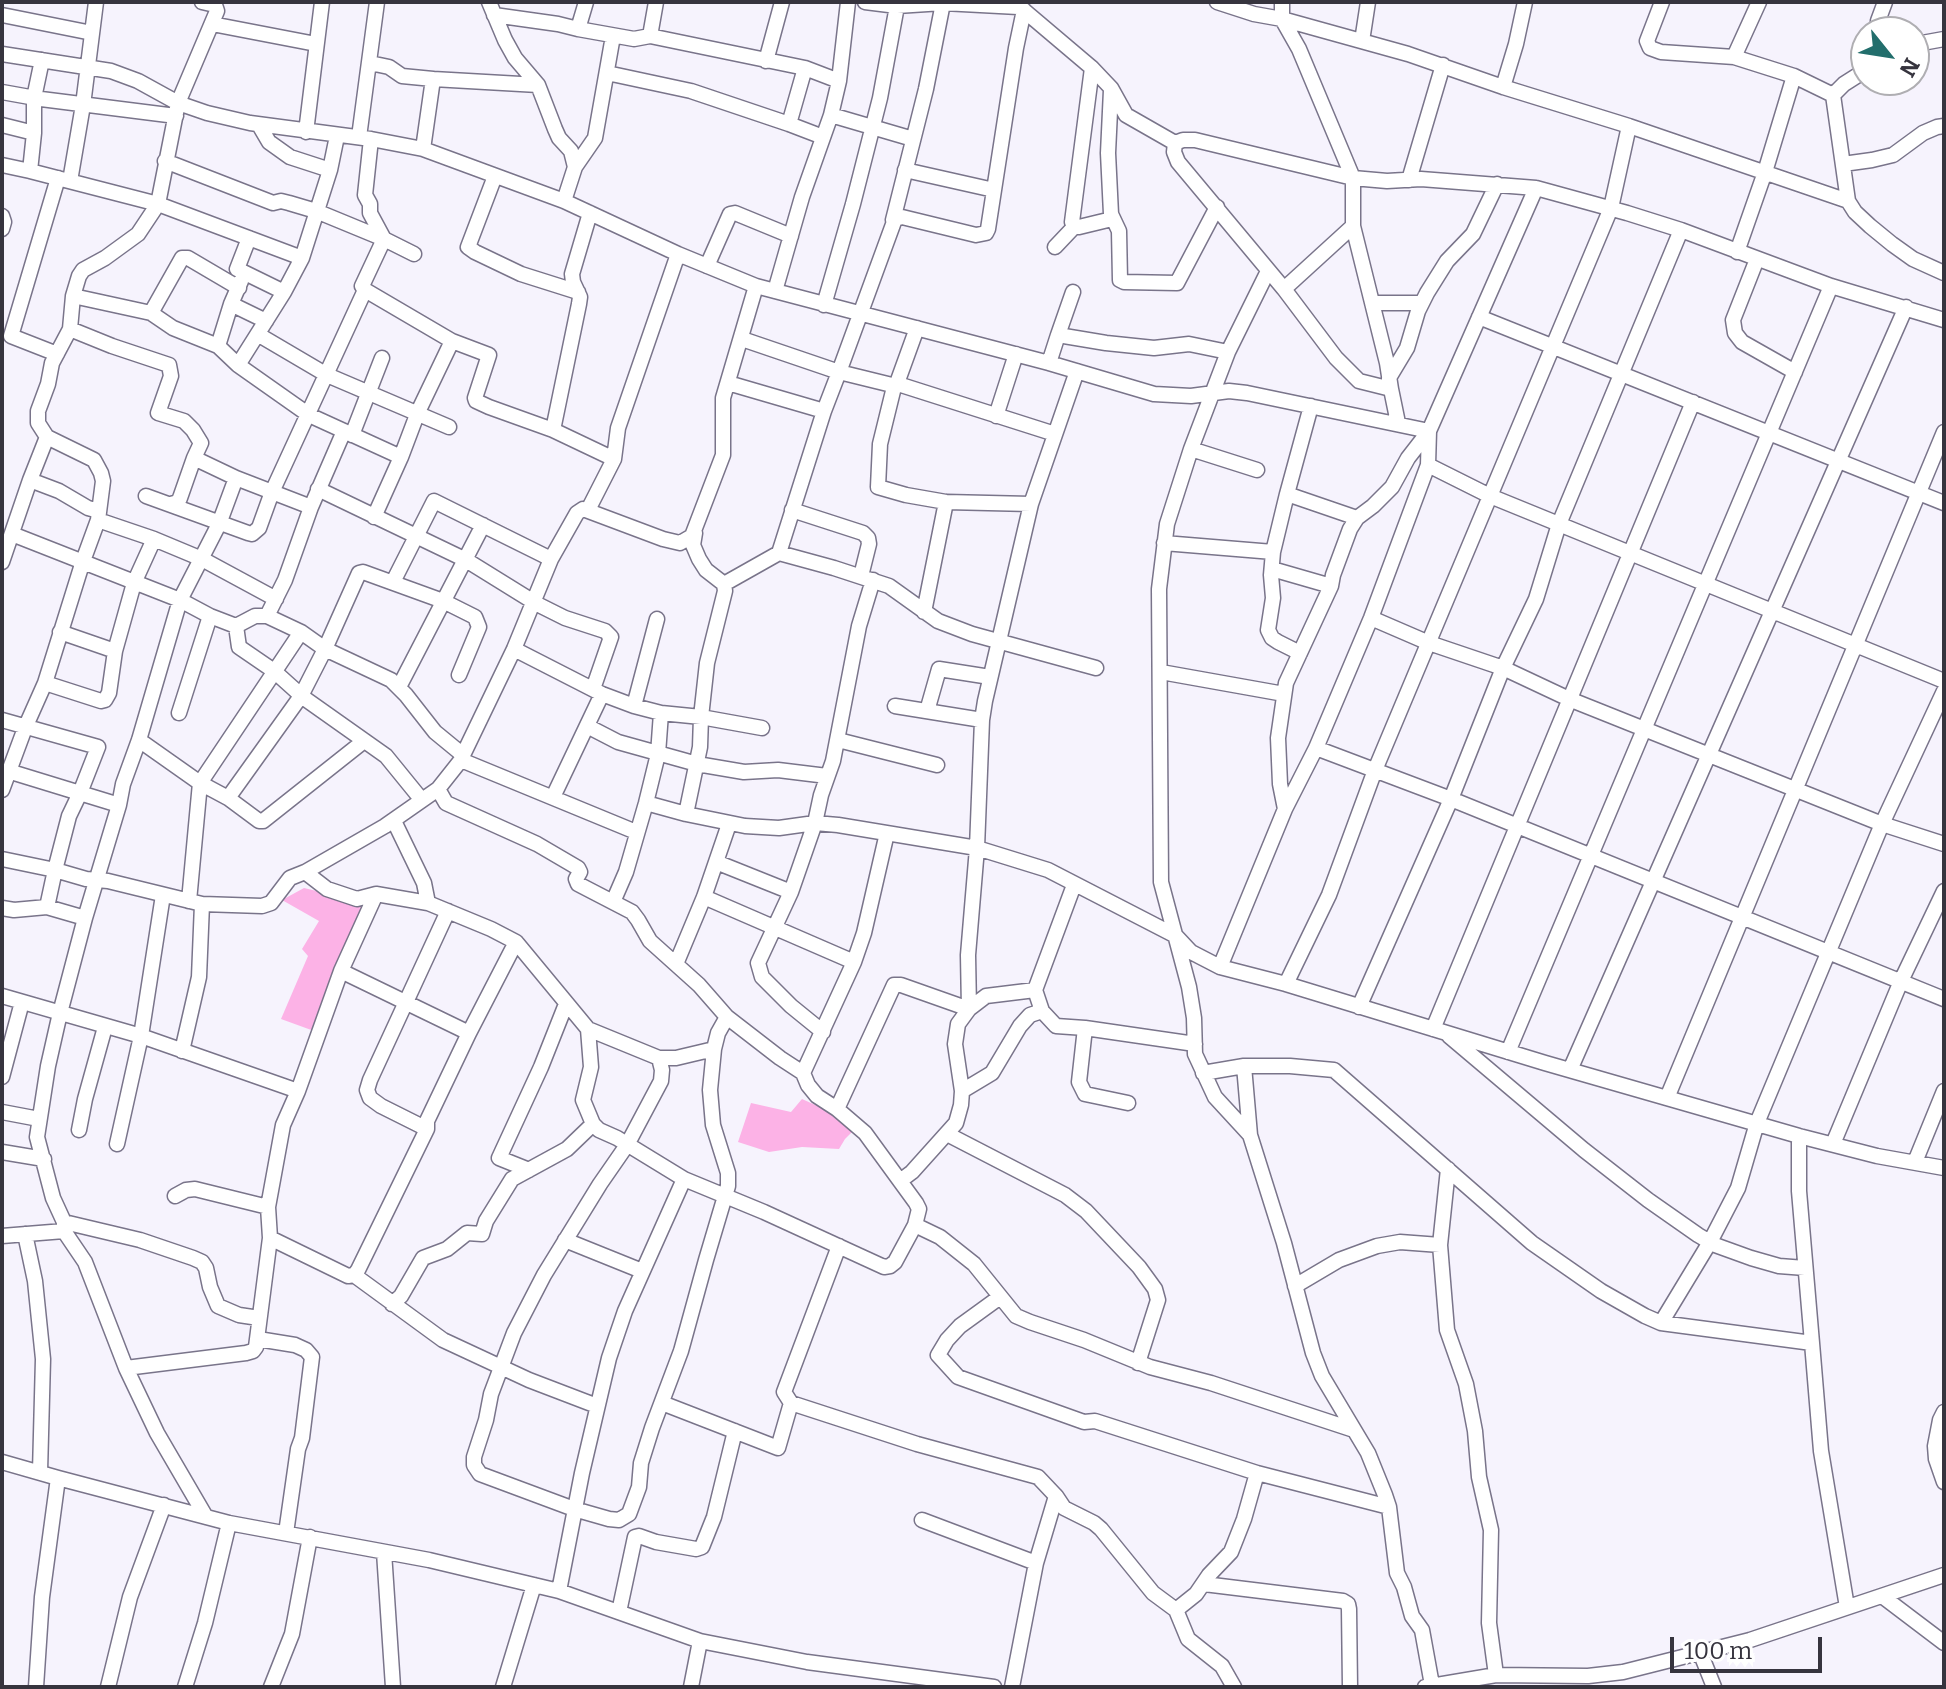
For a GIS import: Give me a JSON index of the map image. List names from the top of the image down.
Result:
{
  "scale_bar": "100 m",
  "north": "bottom right"
}
